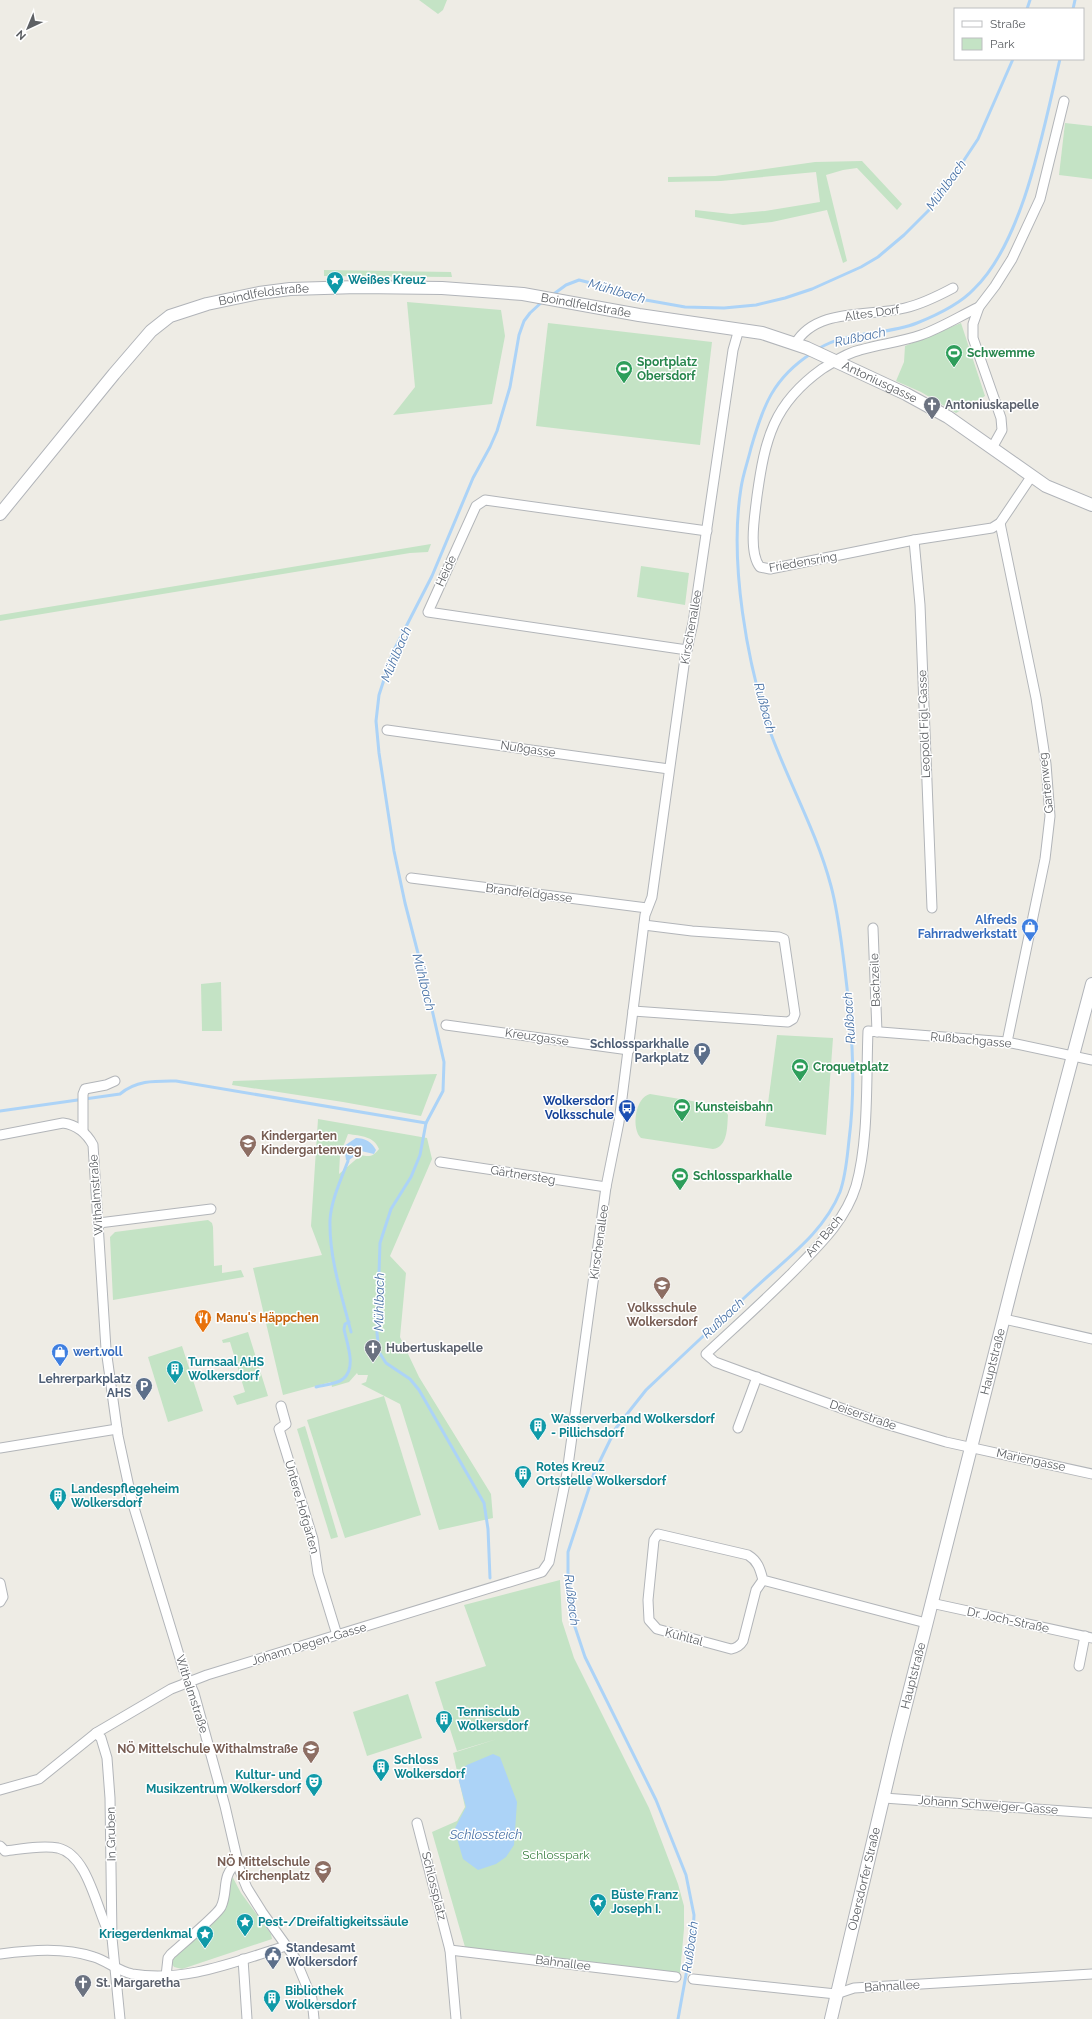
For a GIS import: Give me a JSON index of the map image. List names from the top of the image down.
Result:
{
  "streets": {
    "street": [
      "Boindlfeldstraße",
      "Altes Dorf",
      "Antoniusgasse",
      "Friedensring",
      "Heide",
      "Kirschenallee",
      "Leopold Figl-Gasse",
      "Nußgasse",
      "Gartenweg",
      "Brandfeldgasse",
      "Bachzeile",
      "Kreuzgasse",
      "Rußbachgasse",
      "Gärtnersteg",
      "Withalmstraße",
      "Am Bach",
      "Hauptstraße",
      "Deiserstraße",
      "Mariengasse",
      "Untere Hofgärten",
      "Dr. Joch-Straße",
      "Kühltal",
      "Johann Degen-Gasse",
      "Johann Schweiger-Gasse",
      "In Gruben",
      "Obersdorfer Straße",
      "Schlossplatz",
      "Bahnallee"
    ]
  },
  "crossings": [
    ["Boindlfeldstraße", "Antoniusgasse"],
    ["Boindlfeldstraße", "Kirschenallee"],
    ["Altes Dorf", "Antoniusgasse"],
    ["Antoniusgasse", "Friedensring"],
    ["Antoniusgasse", "Kirschenallee"],
    ["Friedensring", "Leopold Figl-Gasse"],
    ["Friedensring", "Gartenweg"],
    ["Heide", "Kirschenallee"],
    ["Kirschenallee", "Nußgasse"],
    ["Kirschenallee", "Brandfeldgasse"],
    ["Kirschenallee", "Kreuzgasse"],
    ["Kirschenallee", "Gärtnersteg"],
    ["Kirschenallee", "Johann Degen-Gasse"],
    ["Gartenweg", "Rußbachgasse"],
    ["Bachzeile", "Rußbachgasse"],
    ["Bachzeile", "Am Bach"],
    ["Rußbachgasse", "Am Bach"],
    ["Rußbachgasse", "Hauptstraße"],
    ["Withalmstraße", "Johann Degen-Gasse"],
    ["Am Bach", "Deiserstraße"],
    ["Hauptstraße", "Deiserstraße"],
    ["Hauptstraße", "Mariengasse"],
    ["Hauptstraße", "Dr. Joch-Straße"],
    ["Hauptstraße", "Obersdorfer Straße"],
    ["Deiserstraße", "Mariengasse"],
    ["Untere Hofgärten", "Johann Degen-Gasse"],
    ["Johann Degen-Gasse", "In Gruben"],
    ["Johann Schweiger-Gasse", "Obersdorfer Straße"],
    ["Obersdorfer Straße", "Bahnallee"],
    ["Schlossplatz", "Bahnallee"]
  ],
  "water": ["Mühlbach", "Rußbach", "Schlossteich"],
  "parks": ["Schlosspark"],
  "places": {
    "place": [
      "Weißes Kreuz",
      "Büste Franz Joseph I.",
      "Pest-/Dreifaltigkeitssäule",
      "Kriegerdenkmal"
    ],
    "sports": [
      "Schwemme",
      "Sportplatz Obersdorf",
      "Croquetplatz",
      "Kunsteisbahn",
      "Schlossparkhalle"
    ],
    "church": ["Antoniuskapelle", "Hubertuskapelle", "St. Margaretha"],
    "shop": ["Alfreds Fahrradwerkstatt", "wert.voll"],
    "parking": ["Schlossparkhalle Parkplatz", "Lehrerparkplatz AHS"],
    "bus stop": ["Wolkersdorf Volksschule"],
    "school or university": [
      "Kindergarten Kindergartenweg",
      "Volksschule Wolkersdorf",
      "NÖ Mittelschule Withalmstraße",
      "NÖ Mittelschule Kirchenplatz"
    ],
    "restaurant": ["Manu's Häppchen"],
    "building": [
      "Turnsaal AHS Wolkersdorf",
      "Wasserverband Wolkersdorf - Pillichsdorf",
      "Rotes Kreuz Ortsstelle Wolkersdorf",
      "Landespflegeheim Wolkersdorf",
      "Tennisclub Wolkersdorf",
      "Schloss Wolkersdorf",
      "Bibliothek Wolkersdorf"
    ],
    "theatre": ["Kultur- und Musikzentrum Wolkersdorf"],
    "public building": ["Standesamt Wolkersdorf"]
  },
  "legend": ["Straße", "Park"],
  "north": "bottom left"
}
